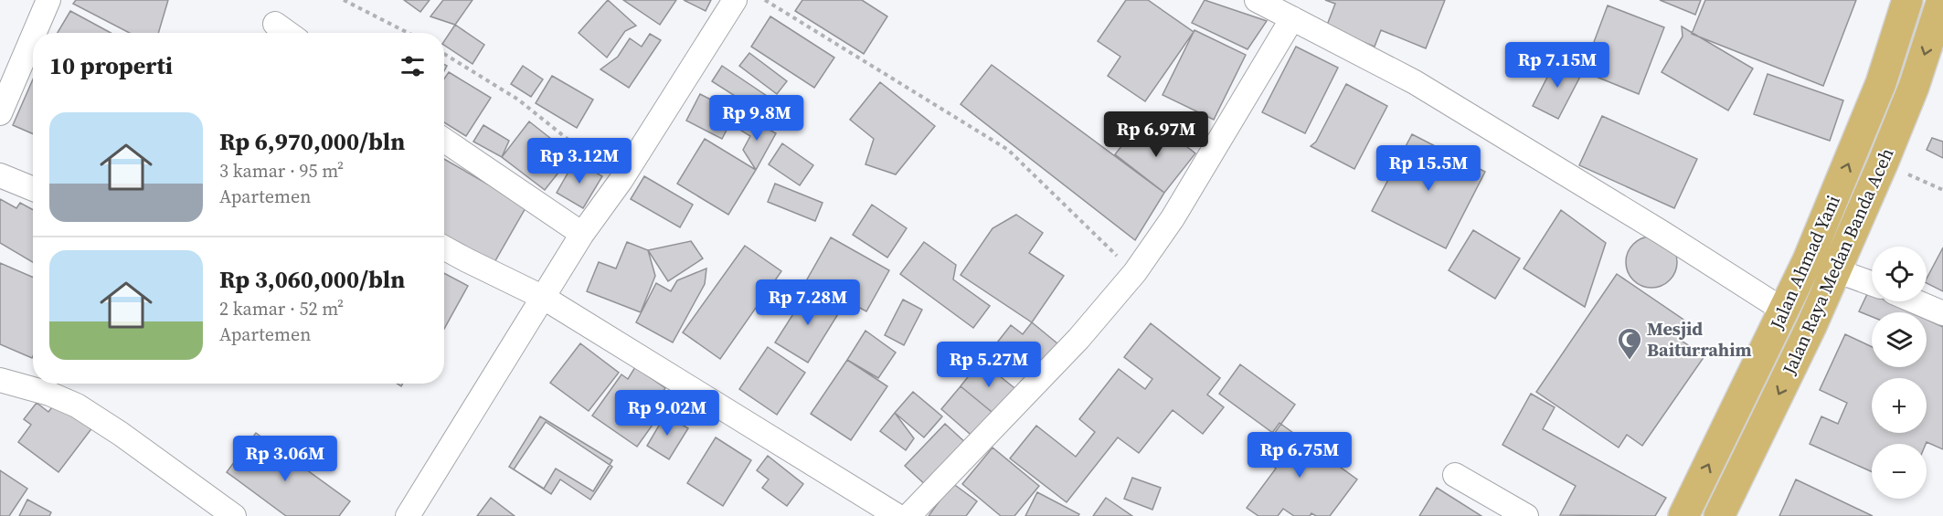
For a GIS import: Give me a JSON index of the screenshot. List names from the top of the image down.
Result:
{
  "streets": {
    "main road": ["Jalan Raya Medan Banda Aceh", "Jalan Ahmad Yani"]
  },
  "one_way": ["Jalan Raya Medan Banda Aceh", "Jalan Ahmad Yani"],
  "places": {
    "mosque": ["Mesjid Baiturrahim"]
  },
  "page": {
    "heading": "10 properti",
    "price": [
      "Rp 7.15M",
      "Rp 9.8M",
      "Rp 6.97M",
      "Rp 3.12M",
      "Rp 15.5M",
      "Rp 7.28M",
      "Rp 5.27M",
      "Rp 9.02M",
      "Rp 6.75M",
      "Rp 3.06M"
    ],
    "list": [
      {
        "name": "Rp 6,970,000/bln",
        "note": "3 kamar · 95 m² · Apartemen"
      },
      {
        "name": "Rp 3,060,000/bln",
        "note": "2 kamar · 52 m² · Apartemen"
      }
    ],
    "map_buttons": ["+", "−"]
  }
}
